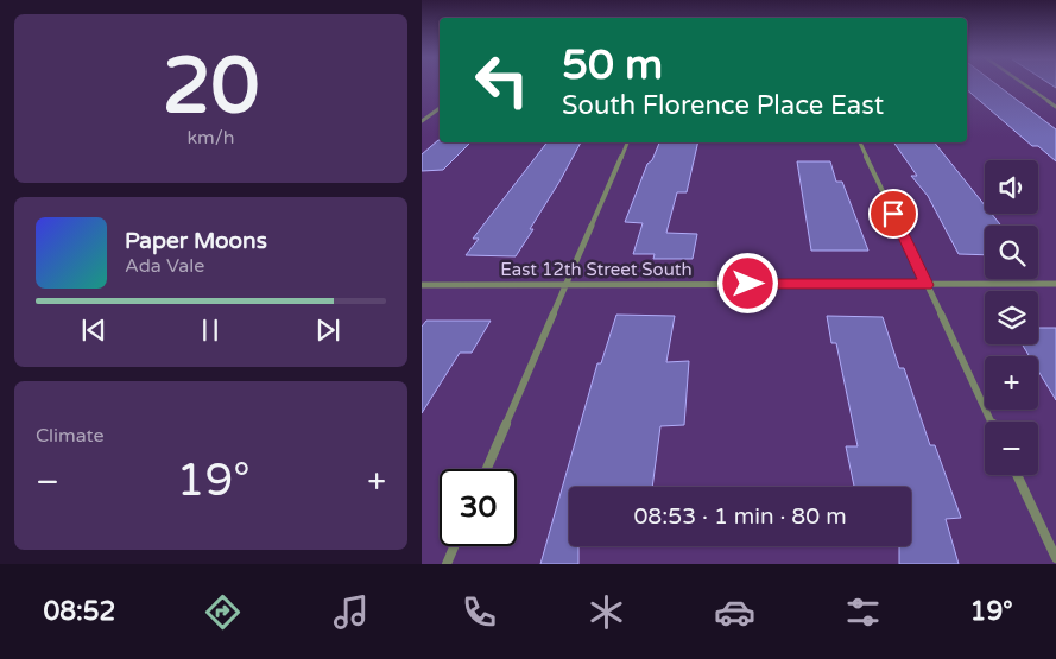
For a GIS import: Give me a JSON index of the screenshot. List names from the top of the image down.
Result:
{
  "streets": {
    "street": ["East 12th Street South"]
  },
  "page": {
    "tile": [
      ["20", "km/h"],
      "Climate"
    ],
    "turn": ["50 m", "South Florence Place East"],
    "map_buttons": ["+", "−"],
    "song": ["Paper Moons", "Ada Vale"],
    "heat": ["−", "19°", "+"],
    "limit": "30",
    "trip": "08:53 · 1 min · 80 m",
    "tabs": ["08:52", "19°"]
  }
}
